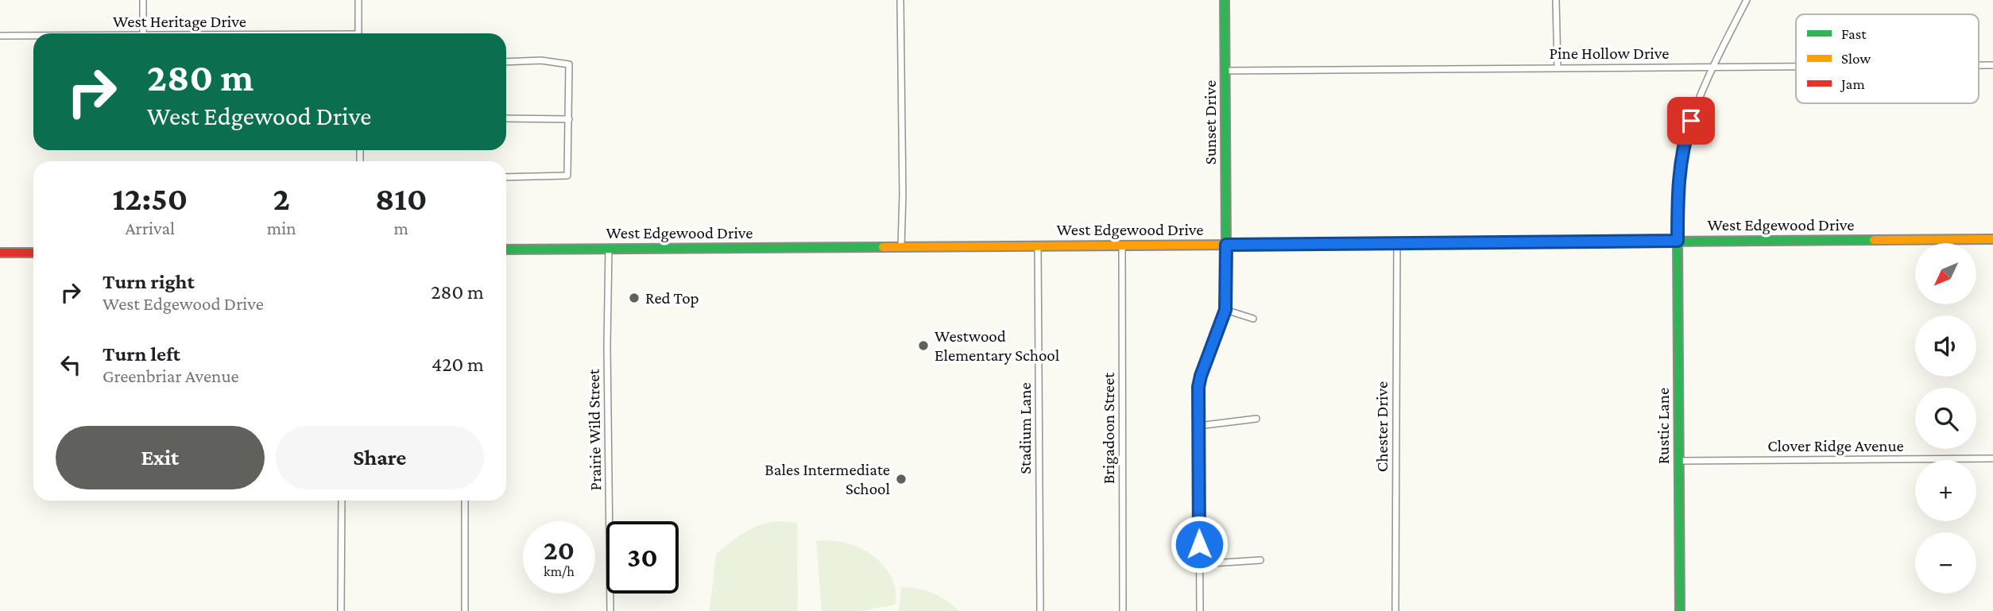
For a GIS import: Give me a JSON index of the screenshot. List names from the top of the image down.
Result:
{
  "streets": {
    "main road": ["Sunset Drive", "West Edgewood Drive", "Rustic Lane"],
    "street": [
      "West Heritage Drive",
      "Pine Hollow Drive",
      "Chester Drive",
      "Stadium Lane",
      "Brigadoon Street",
      "Prairie Wild Street",
      "Clover Ridge Avenue"
    ]
  },
  "crossings": [
    ["Pine Hollow Drive", "Sunset Drive"],
    ["Sunset Drive", "West Edgewood Drive"],
    ["West Edgewood Drive", "Rustic Lane"],
    ["West Edgewood Drive", "Chester Drive"],
    ["West Edgewood Drive", "Stadium Lane"],
    ["West Edgewood Drive", "Brigadoon Street"],
    ["West Edgewood Drive", "Prairie Wild Street"],
    ["Rustic Lane", "Clover Ridge Avenue"]
  ],
  "places": ["Red Top", "Westwood Elementary School", "Bales Intermediate School"],
  "legend": ["Fast", "Slow", "Jam"],
  "north": "bottom left",
  "page": {
    "turn": ["280 m", "West Edgewood Drive"],
    "eta": [
      "12:50",
      "Arrival",
      "2",
      "min",
      "810",
      "m"
    ],
    "map_buttons": ["+", "−"],
    "list": [
      {
        "name": "Turn right",
        "note": "West Edgewood Drive",
        "value": "280 m"
      },
      {
        "name": "Turn left",
        "note": "Greenbriar Avenue",
        "value": "420 m"
      }
    ],
    "buttons": ["Exit", "Share"],
    "speed": "20 km/h",
    "limit": "30"
  }
}
